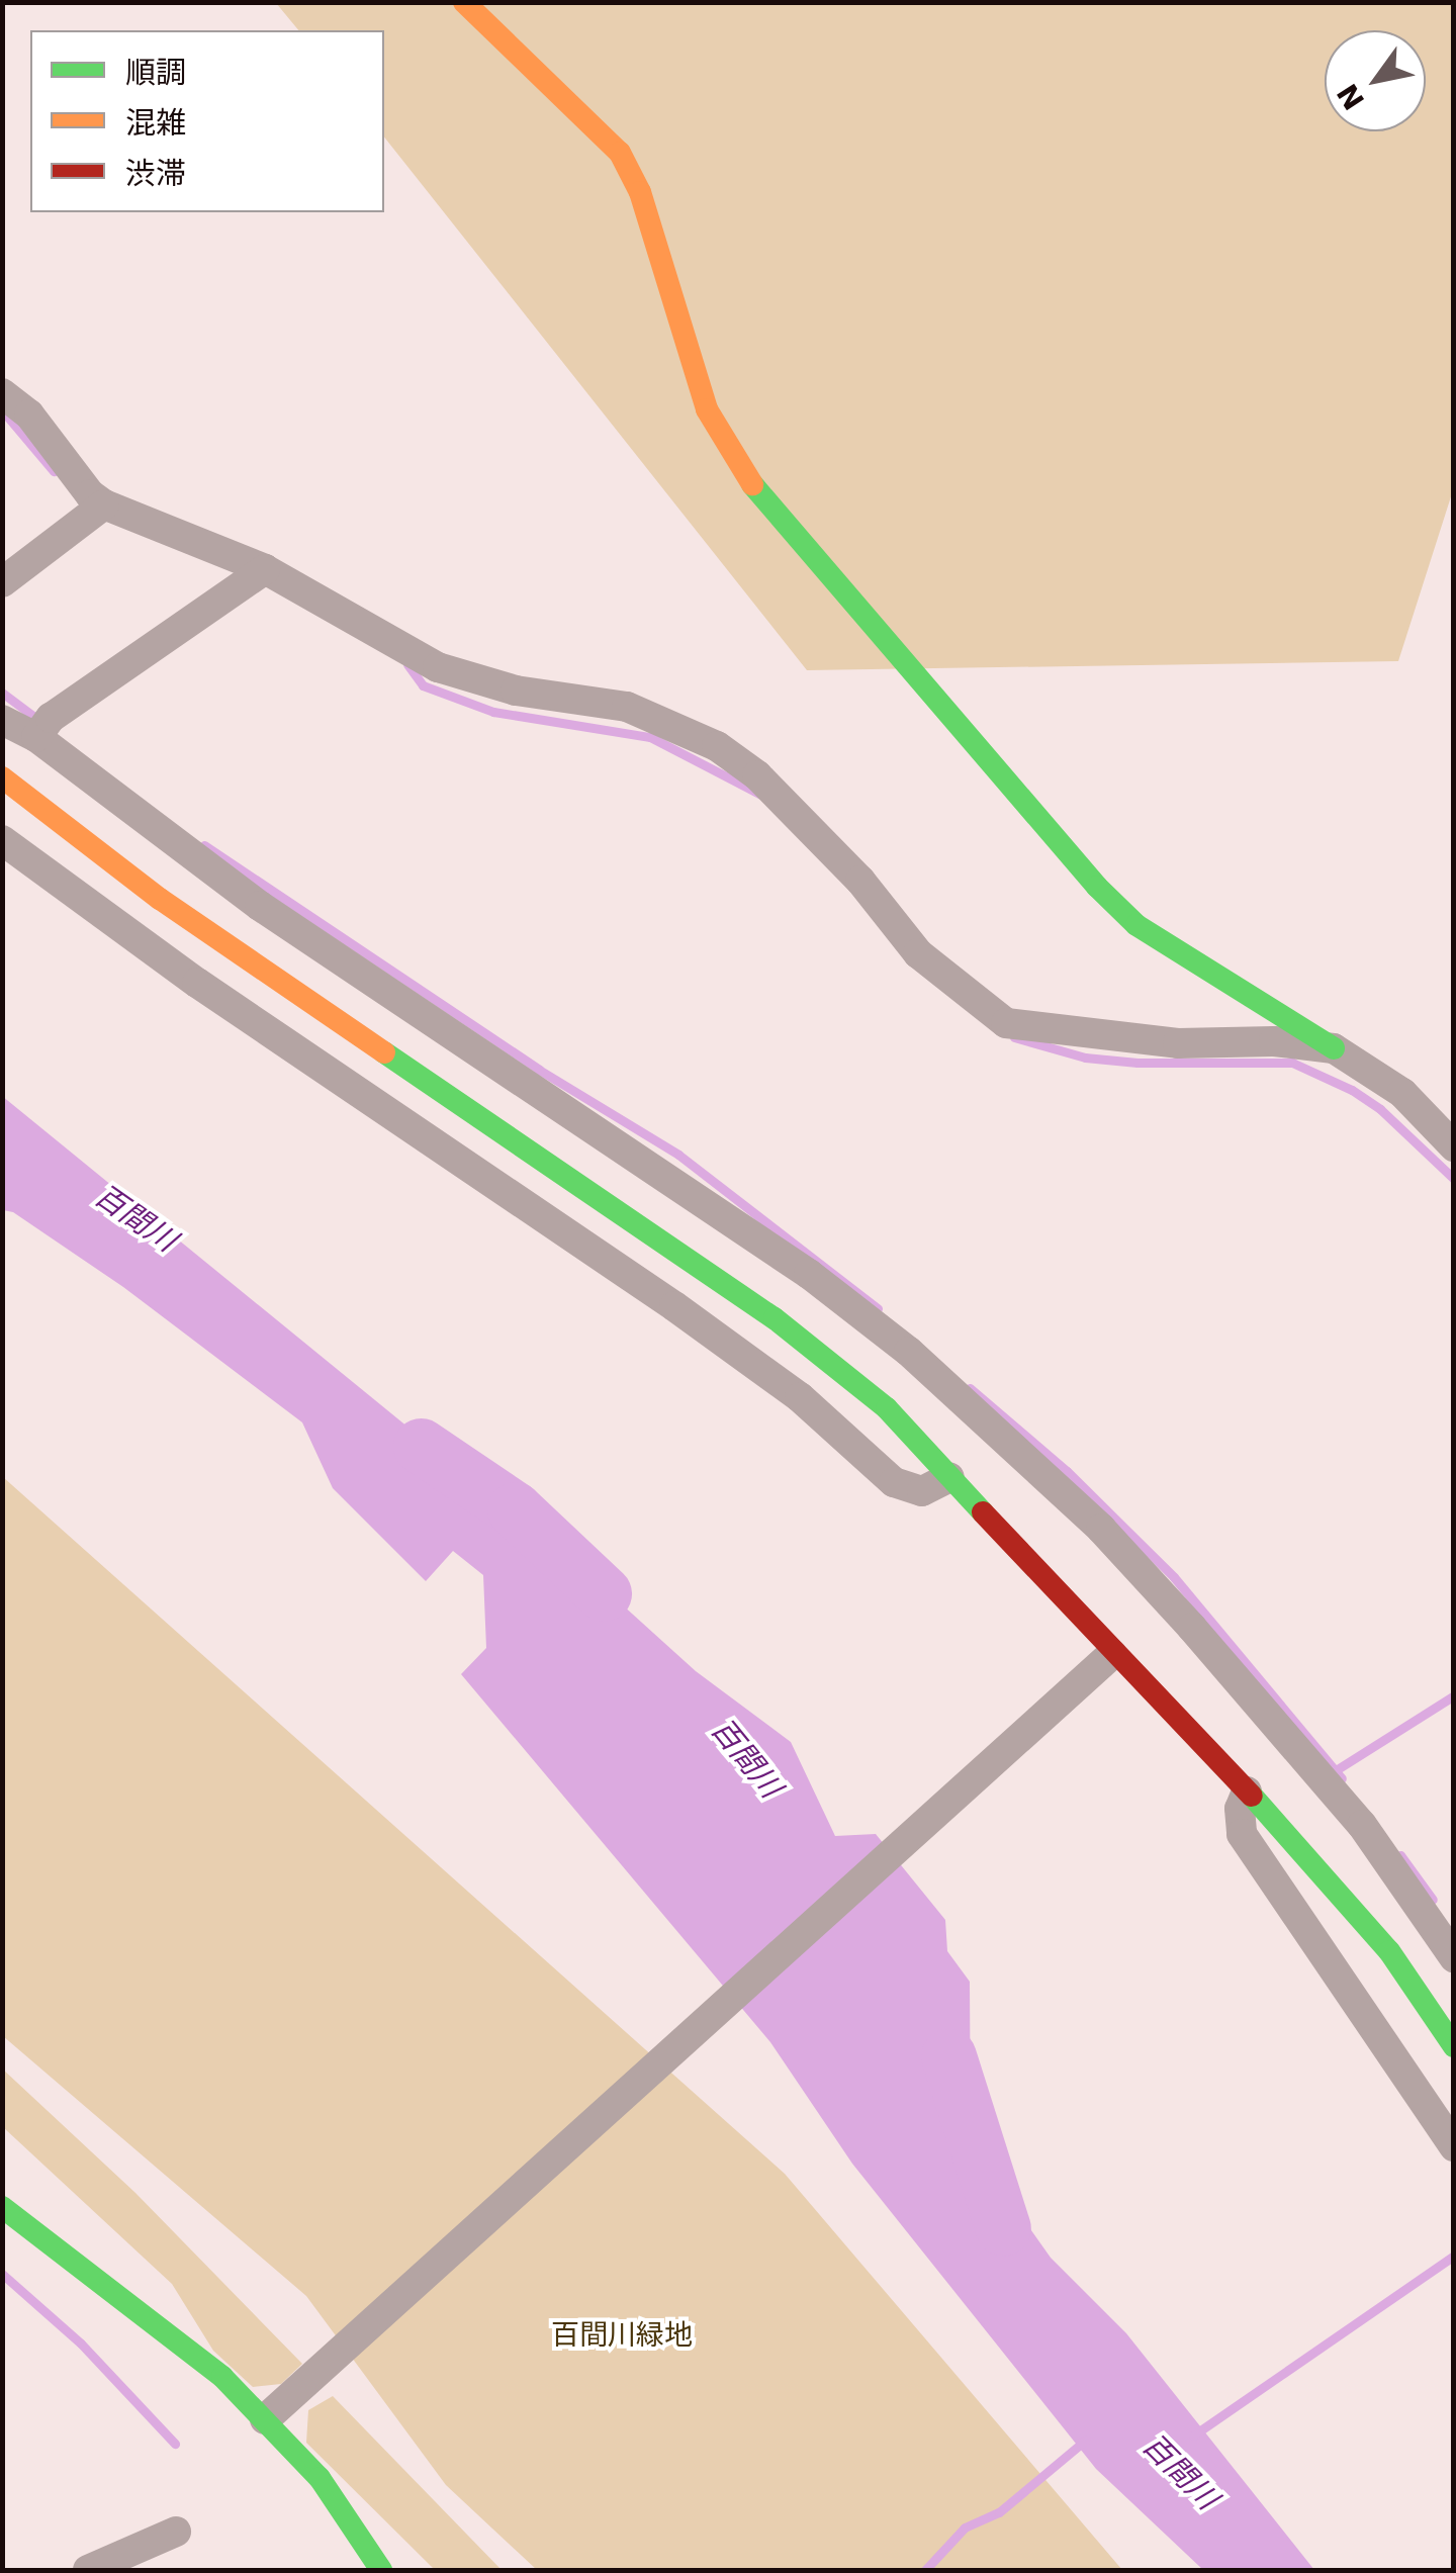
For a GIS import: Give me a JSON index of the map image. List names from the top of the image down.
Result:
{
  "water": ["百間川"],
  "parks": ["百間川緑地"],
  "legend": ["順調", "混雑", "渋滞"],
  "north": "bottom left"
}
